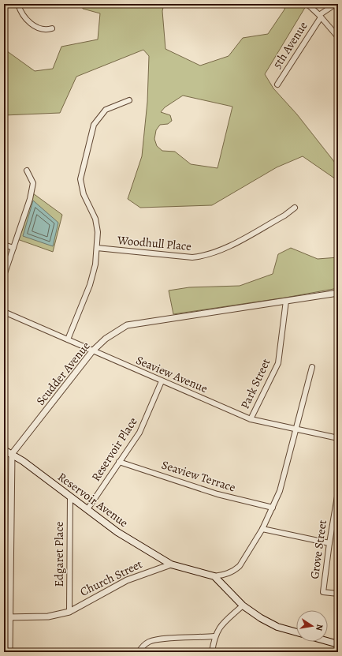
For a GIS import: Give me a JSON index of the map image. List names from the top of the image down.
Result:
{
  "streets": {
    "main road": ["Reservoir Avenue"],
    "street": [
      "5th Avenue",
      "Woodhull Place",
      "Scudder Avenue",
      "Seaview Avenue",
      "Park Street",
      "Reservoir Place",
      "Seaview Terrace",
      "Grove Street",
      "Edgaret Place",
      "Church Street"
    ]
  },
  "crossings": [
    ["Scudder Avenue", "Seaview Avenue"],
    ["Scudder Avenue", "Park Street"],
    ["Scudder Avenue", "Reservoir Avenue"],
    ["Seaview Avenue", "Park Street"],
    ["Seaview Avenue", "Reservoir Place"],
    ["Reservoir Place", "Seaview Terrace"],
    ["Reservoir Place", "Reservoir Avenue"],
    ["Reservoir Avenue", "Edgaret Place"],
    ["Reservoir Avenue", "Church Street"],
    ["Edgaret Place", "Church Street"]
  ],
  "north": "right"
}
